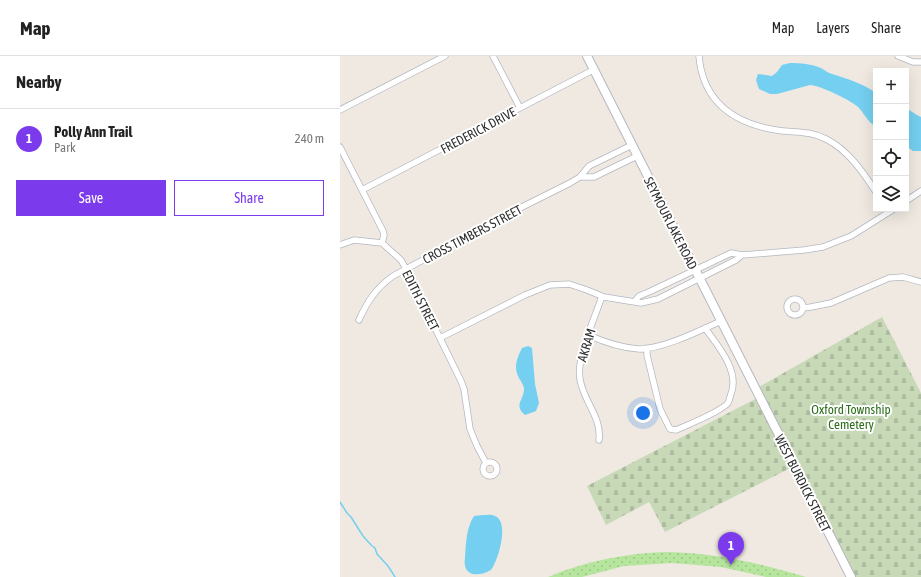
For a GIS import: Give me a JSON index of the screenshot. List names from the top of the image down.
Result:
{
  "streets": {
    "street": [
      "FREDERICK DRIVE",
      "SEYMOUR LAKE ROAD",
      "CROSS TIMBERS STREET",
      "EDITH STREET",
      "AKRAM",
      "WEST BURDICK STREET"
    ]
  },
  "crossings": [
    ["FREDERICK DRIVE", "SEYMOUR LAKE ROAD"],
    ["SEYMOUR LAKE ROAD", "CROSS TIMBERS STREET"],
    ["SEYMOUR LAKE ROAD", "WEST BURDICK STREET"],
    ["CROSS TIMBERS STREET", "EDITH STREET"]
  ],
  "parks": ["Oxford Township Cemetery"],
  "page": {
    "header": "Map",
    "nav": ["Map", "Layers", "Share"],
    "heading": "Nearby",
    "map_buttons": ["+", "−"],
    "list": [
      {
        "mark": "1",
        "name": "Polly Ann Trail",
        "note": "Park",
        "value": "240 m"
      }
    ],
    "buttons": ["Save", "Share"],
    "pins": "1"
  }
}
